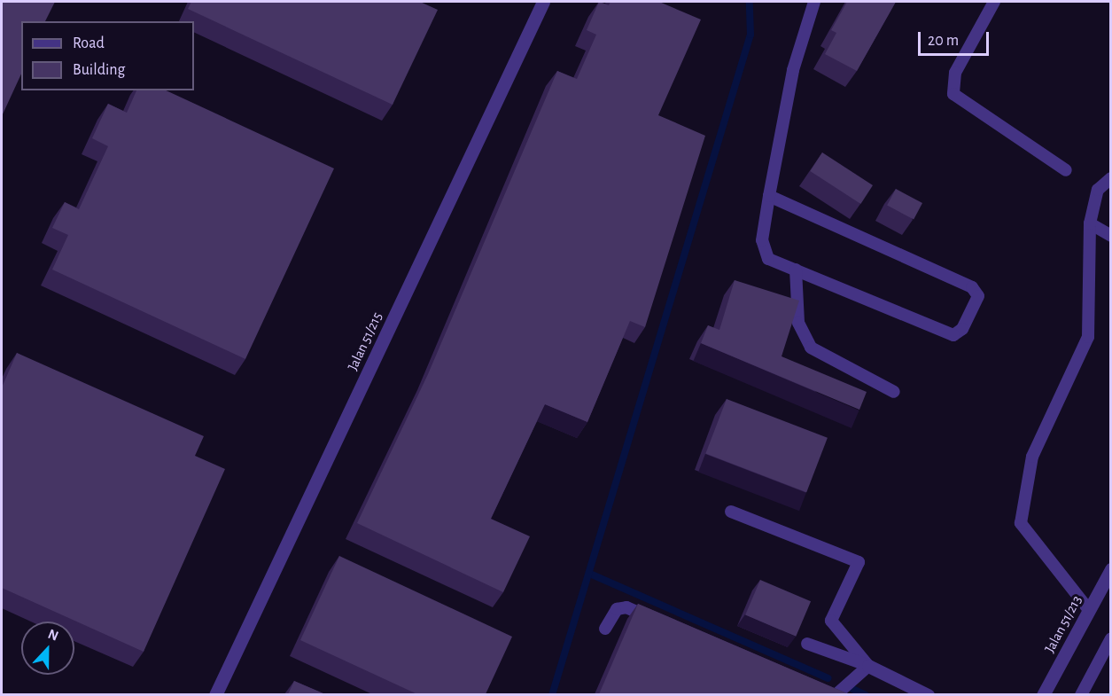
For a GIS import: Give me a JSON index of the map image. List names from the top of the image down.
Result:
{
  "streets": {
    "street": ["Jalan 51/215", "Jalan 51/213"]
  },
  "legend": ["Road", "Building"],
  "scale_bar": "20 m",
  "north": "top"
}
